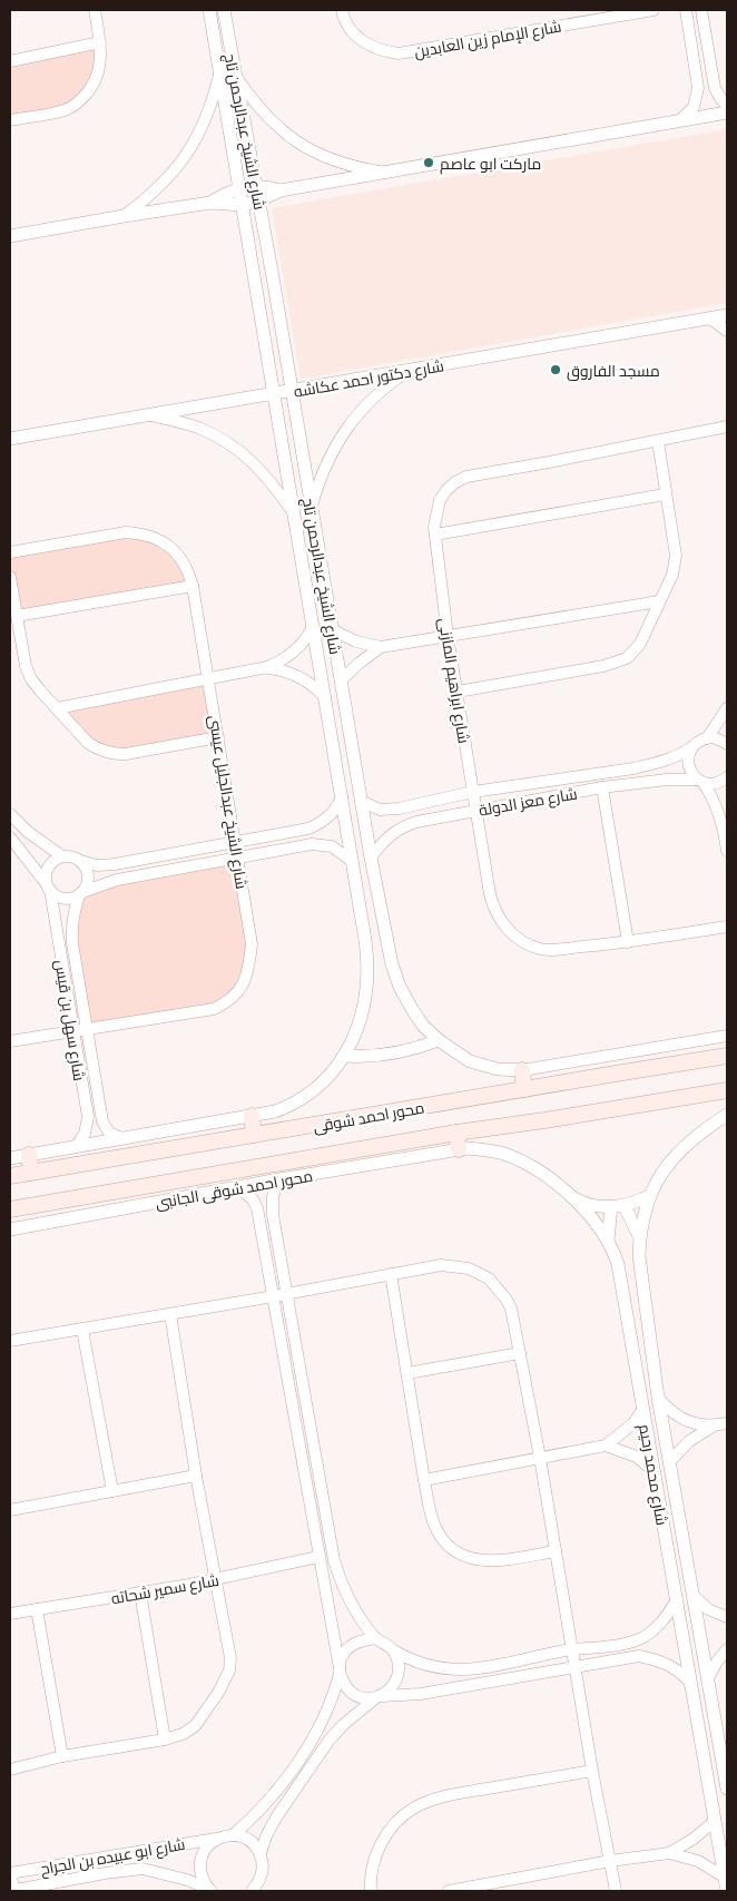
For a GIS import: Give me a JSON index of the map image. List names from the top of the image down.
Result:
{
  "streets": {
    "main road": ["محور احمد شوقى"],
    "street": [
      "شارع الإمام زين العابدين",
      "شارع الشيخ عبدالرحمن تاج",
      "شارع دكتور احمد عكاشه",
      "شارع ابراهيم المازنى",
      "شارع معز الدولة",
      "شارع الشيخ عبدالجليل عيسى",
      "شارع سهل بن قيس",
      "محور احمد شوقى الجانبى",
      "شارع محمد رحيم",
      "شارع سمير شحاته",
      "شارع ابو عبيده بن الجراح"
    ]
  },
  "crossings": [
    ["شارع الشيخ عبدالرحمن تاج", "شارع دكتور احمد عكاشه"],
    ["شارع الشيخ عبدالرحمن تاج", "شارع معز الدولة"],
    ["شارع ابراهيم المازنى", "شارع معز الدولة"],
    ["شارع الشيخ عبدالجليل عيسى", "شارع سهل بن قيس"],
    ["محور احمد شوقى الجانبى", "شارع محمد رحيم"]
  ],
  "places": ["ماركت ابو عاصم", "مسجد الفاروق"]
}
